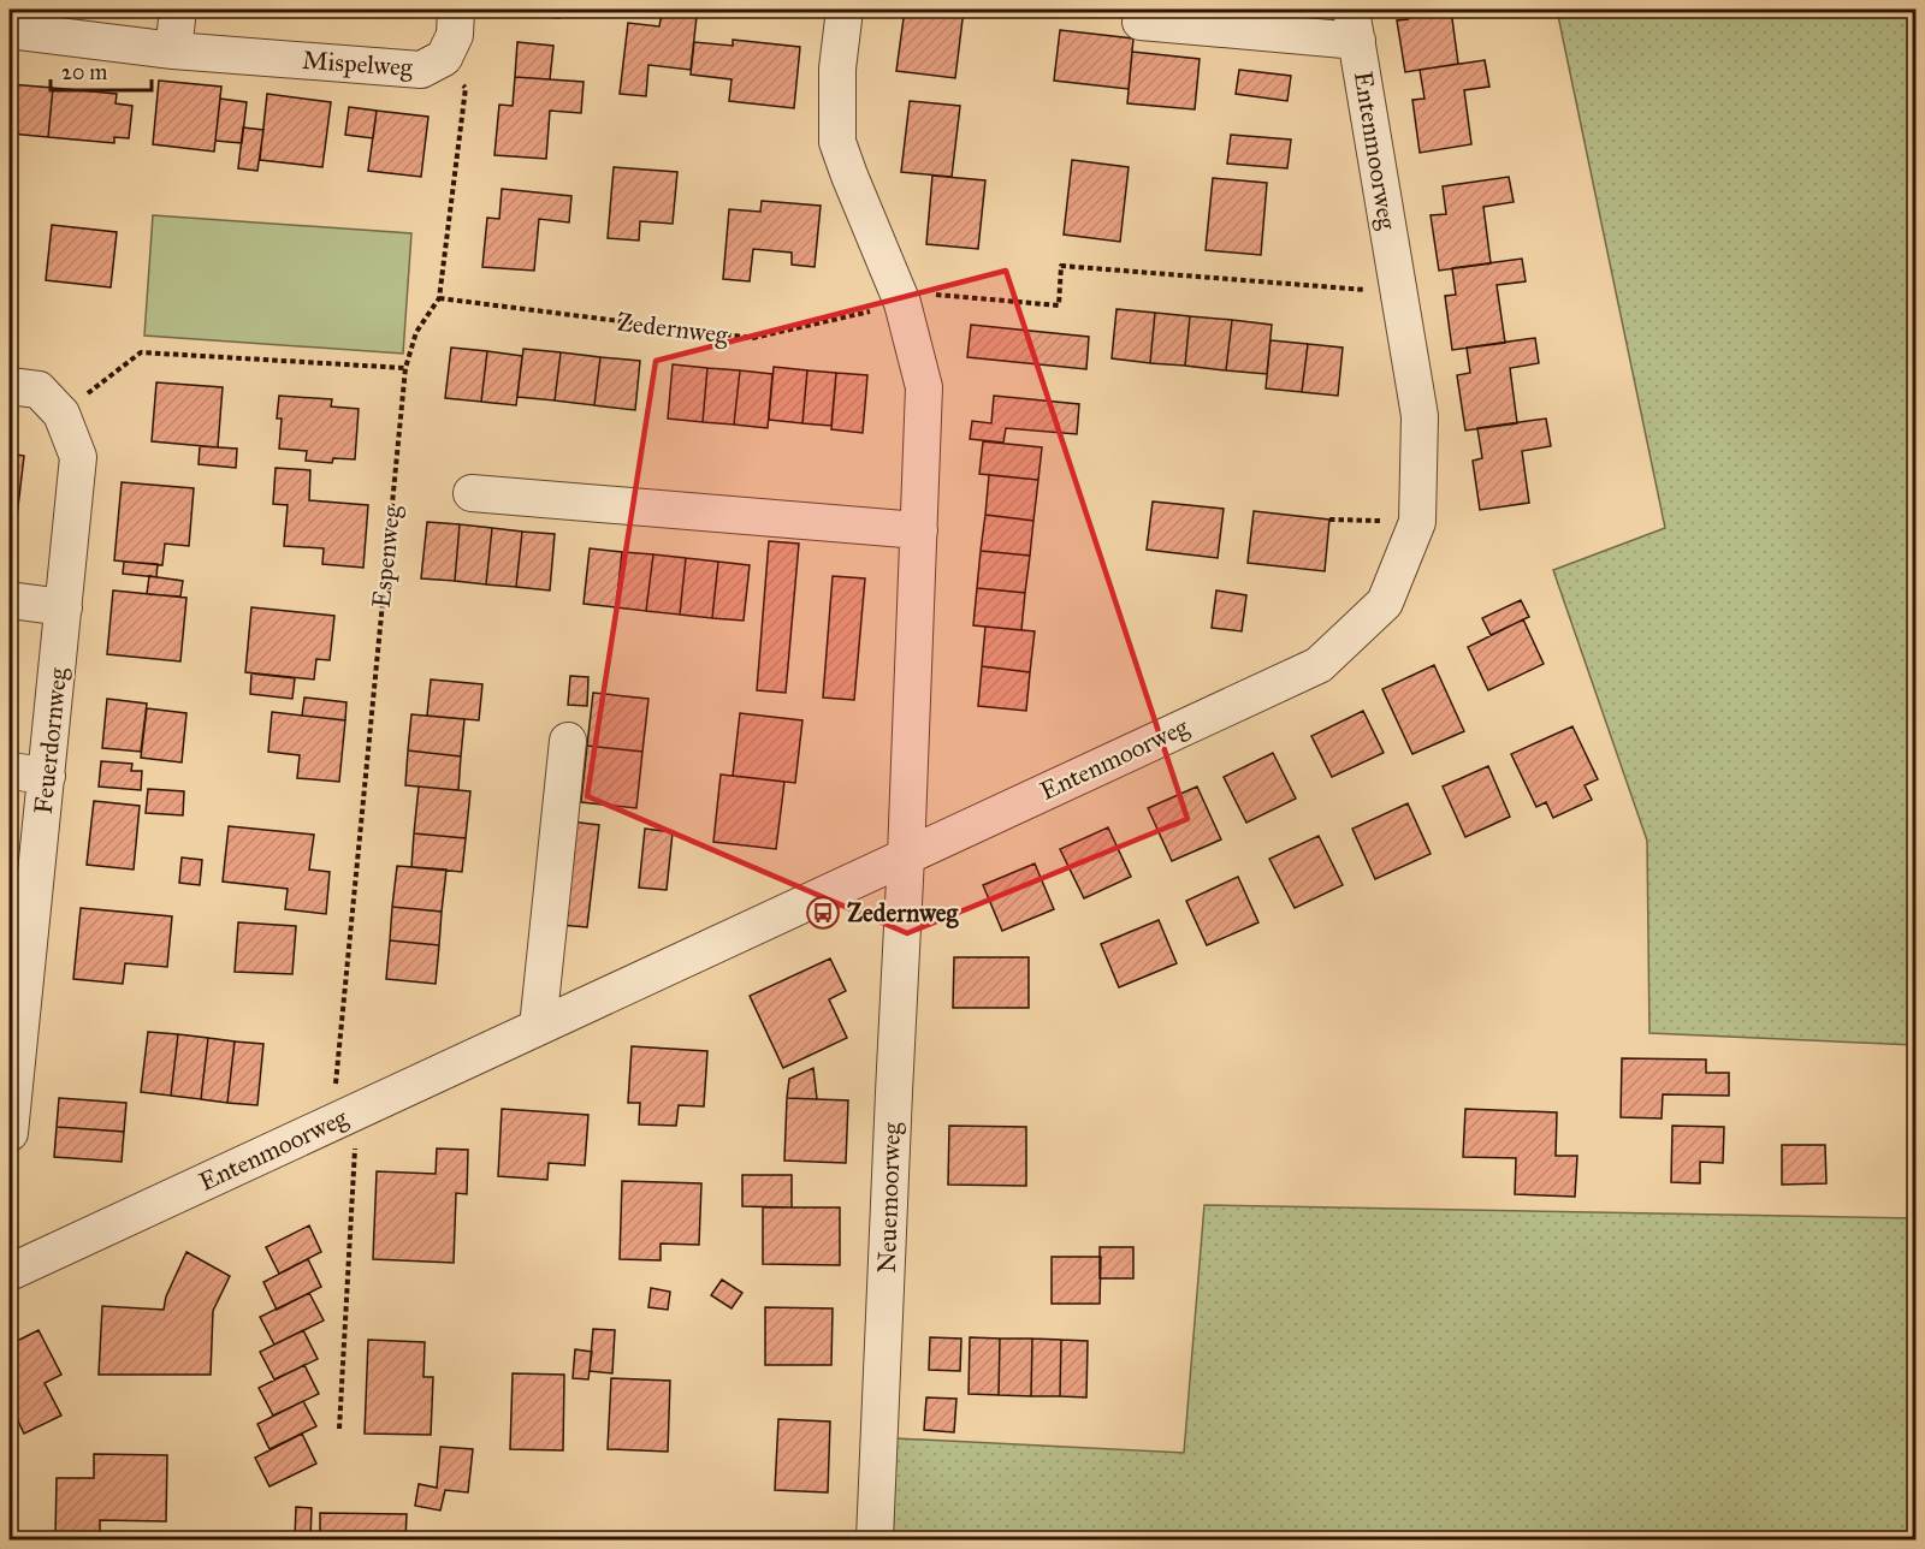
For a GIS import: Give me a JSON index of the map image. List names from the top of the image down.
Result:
{
  "streets": {
    "street": [
      "Mispelweg",
      "Entenmoorweg",
      "Feuerdornweg",
      "Neuemoorweg"
    ],
    "path": ["Zedernweg", "Espenweg"]
  },
  "crossings": [
    ["Mispelweg", "Espenweg"],
    ["Entenmoorweg", "Espenweg"],
    ["Entenmoorweg", "Neuemoorweg"],
    ["Zedernweg", "Espenweg"]
  ],
  "places": {
    "bus stop": ["Zedernweg"]
  },
  "scale_bar": "20 m"
}
